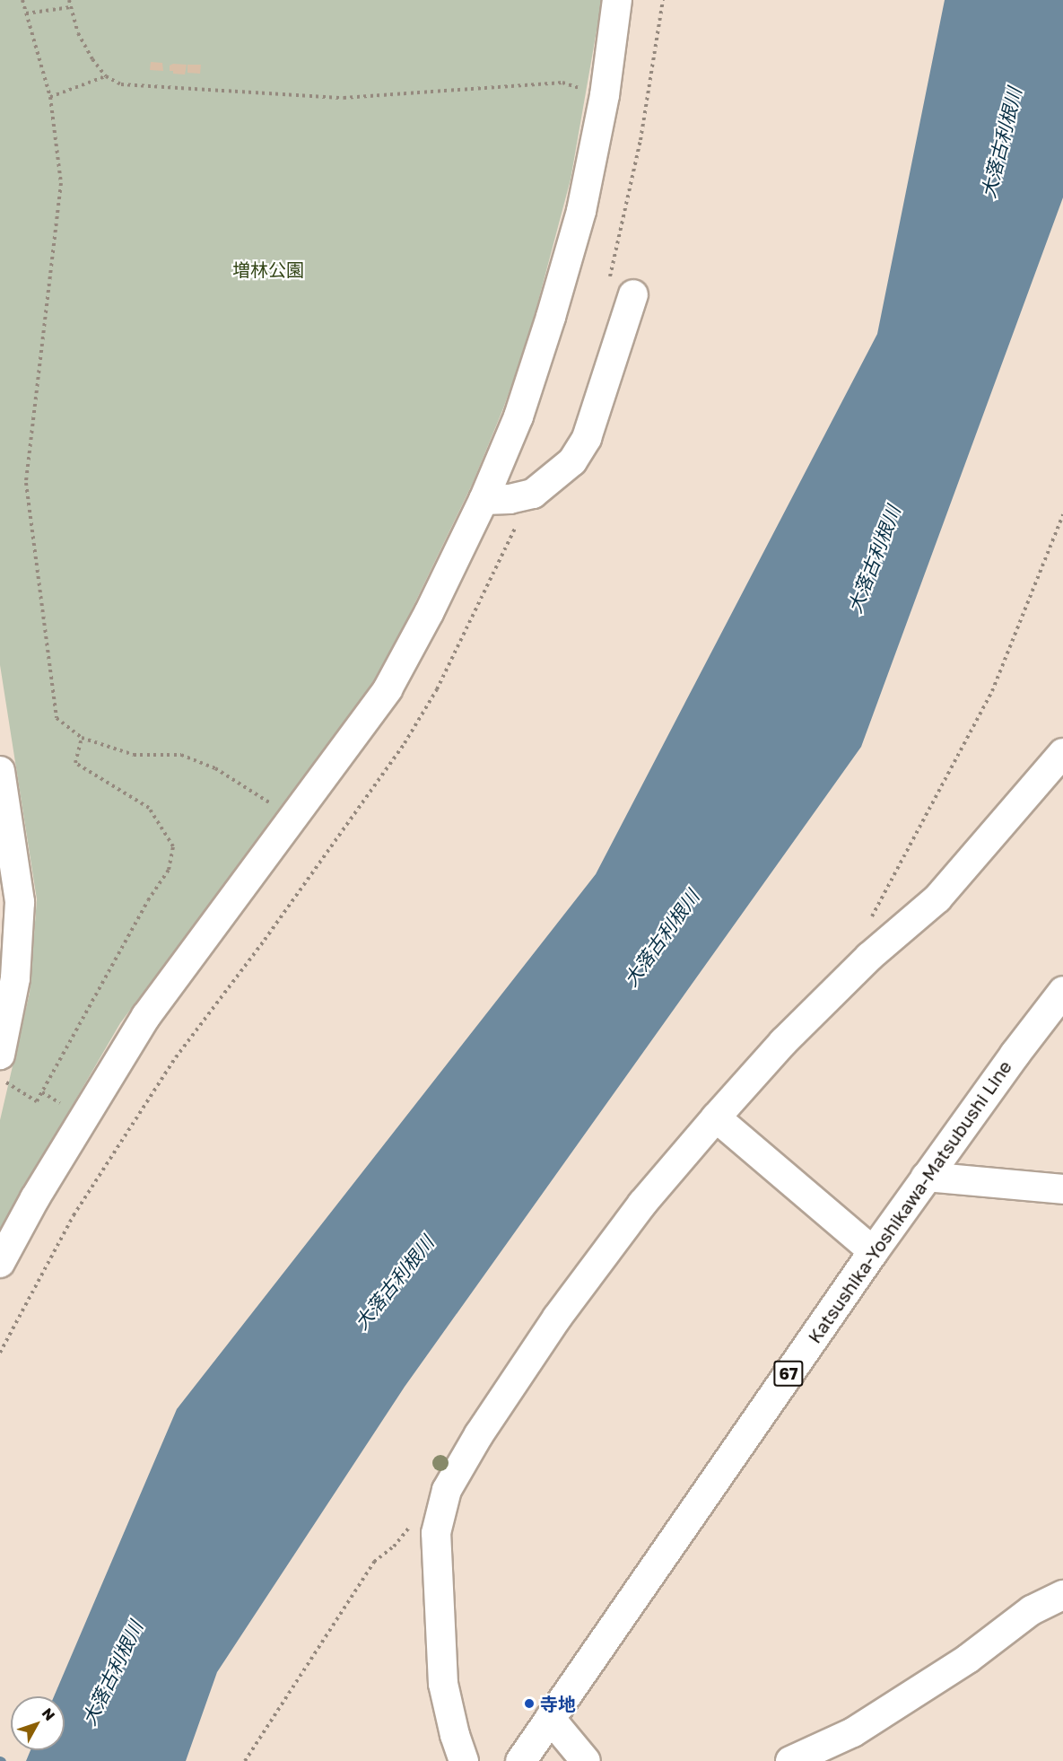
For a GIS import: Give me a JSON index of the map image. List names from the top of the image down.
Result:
{
  "streets": {
    "main road": ["Katsushika-Yoshikawa-Matsubushi Line", "67"]
  },
  "water": ["大落古利根川"],
  "parks": ["増林公園"],
  "places": ["寺地"],
  "north": "top right"
}
